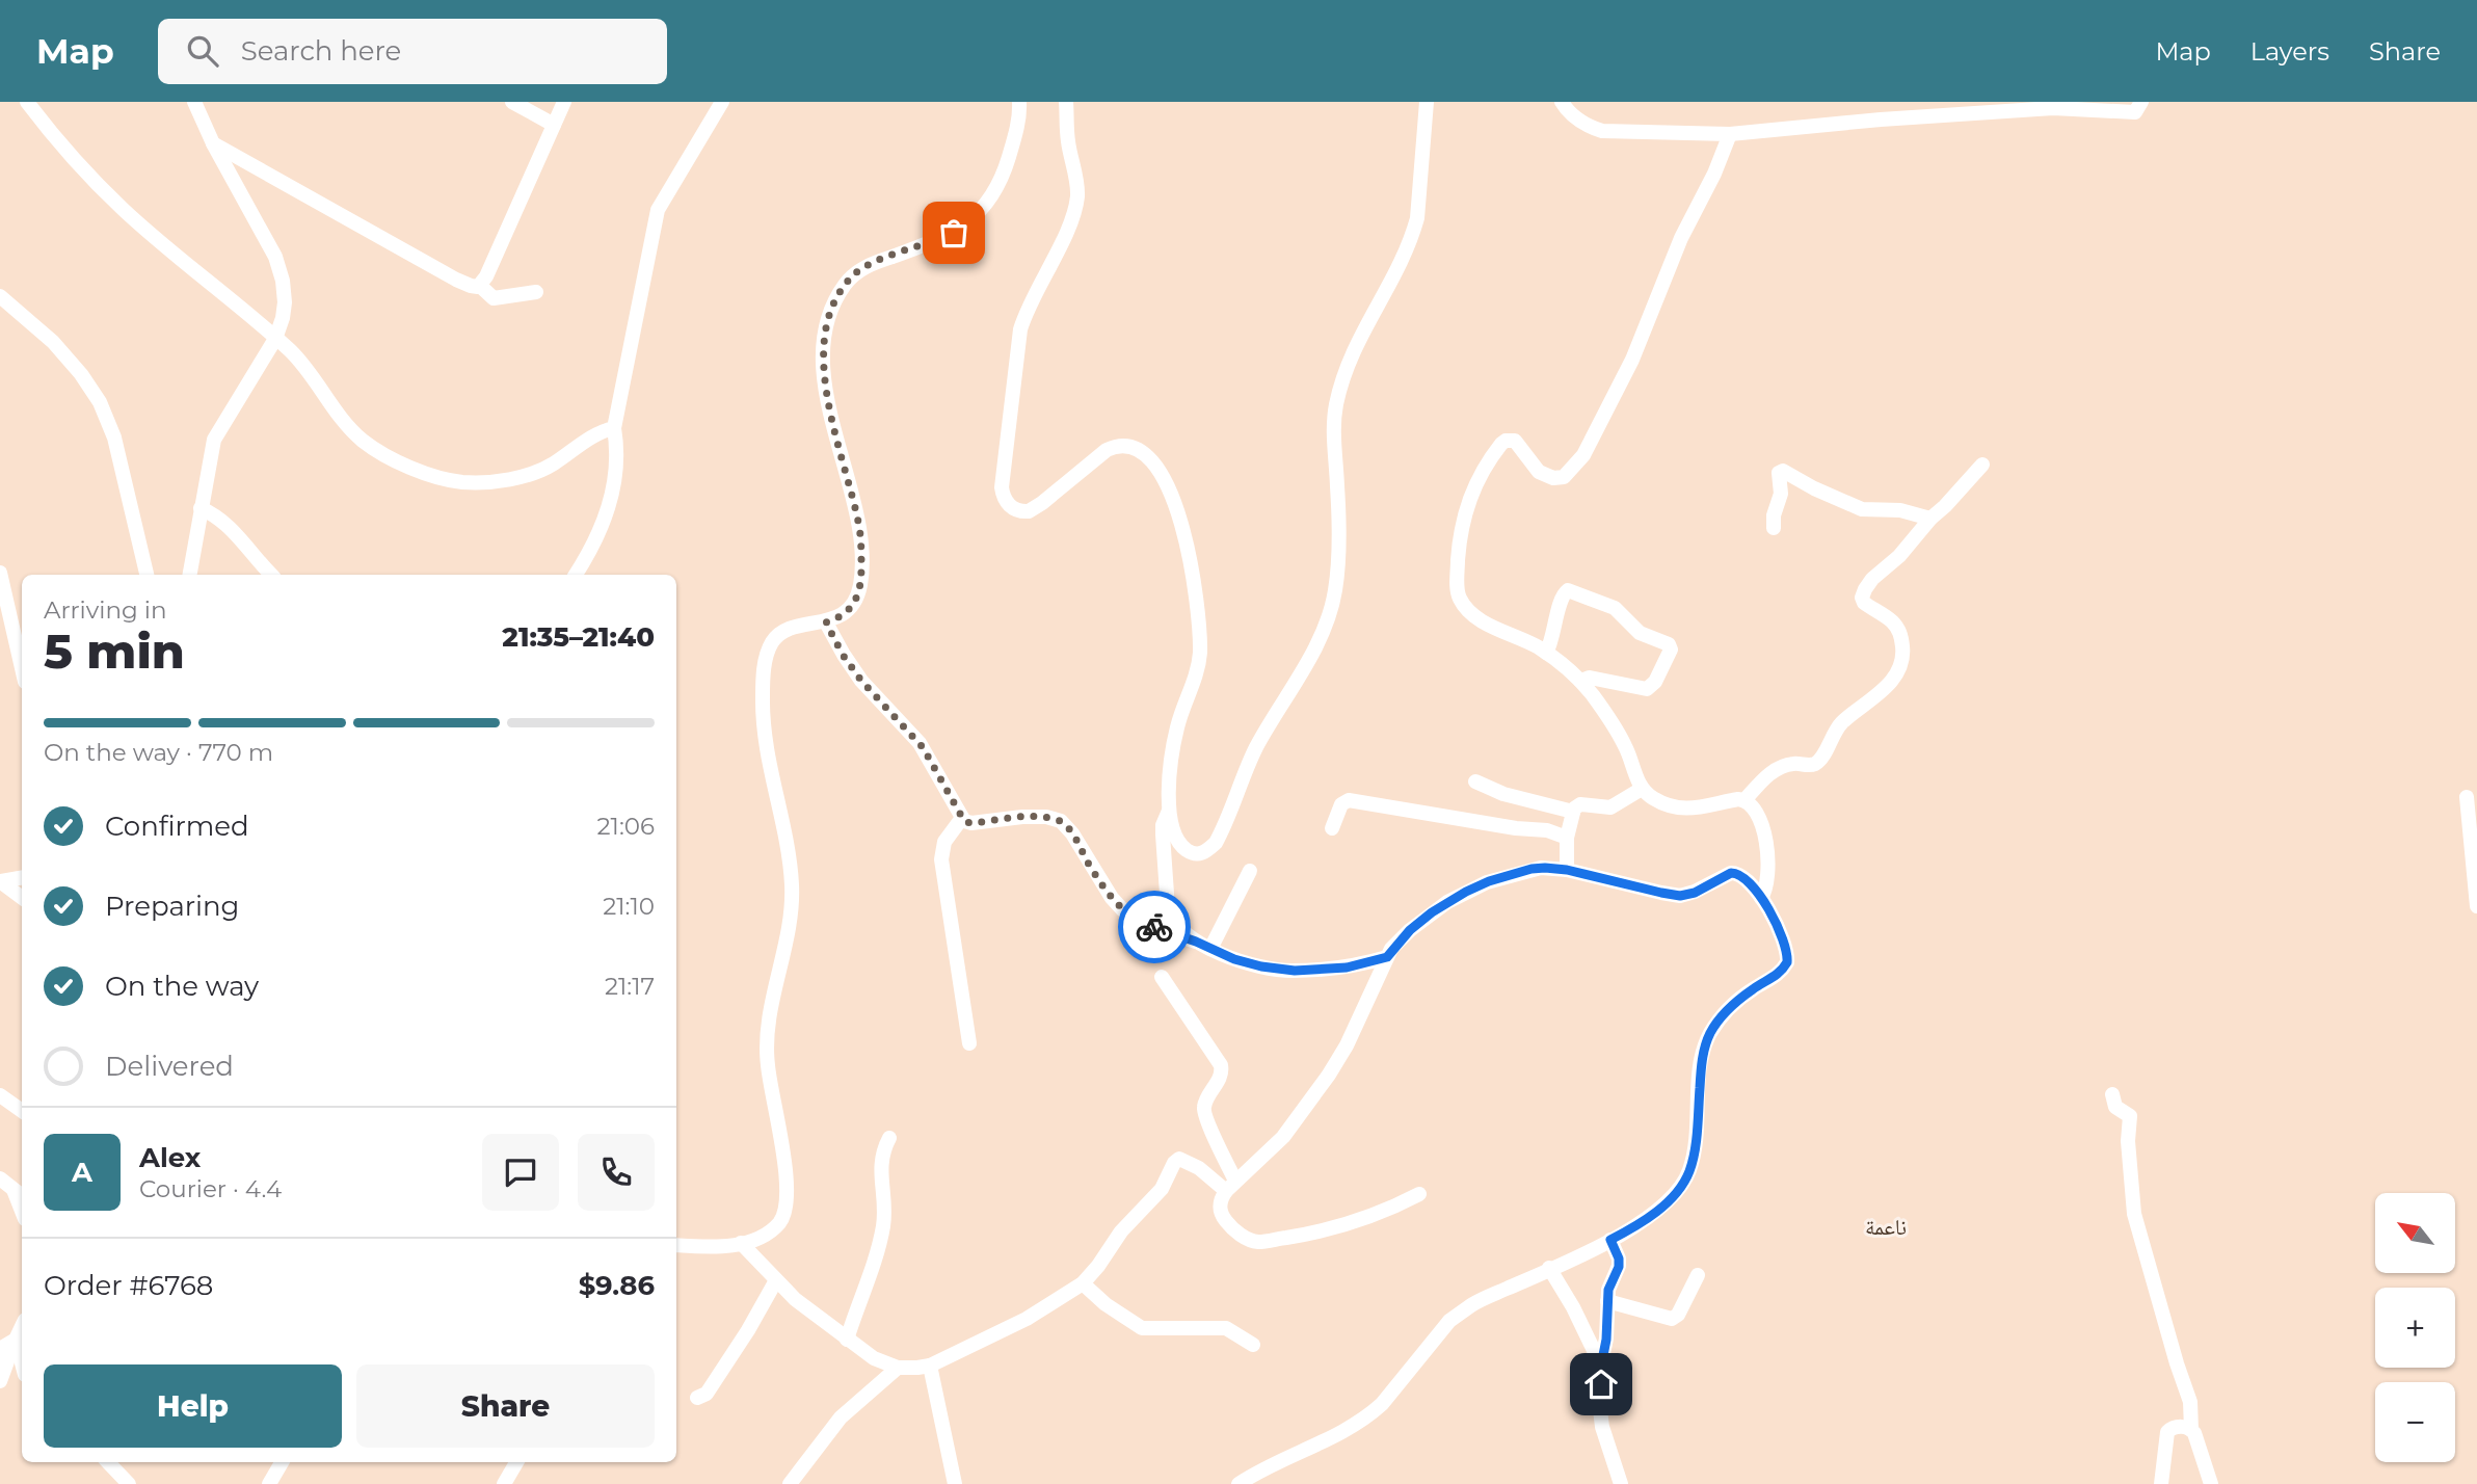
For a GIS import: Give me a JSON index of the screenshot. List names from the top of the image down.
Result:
{
  "districts": ["ناعمة"],
  "north": "top left",
  "page": {
    "header": "Map",
    "search": "Search here",
    "nav": ["Map", "Layers", "Share"],
    "heading": ["5 min", "Arriving in", "21:35–21:40"],
    "panel": [
      "Alex",
      "Courier · 4.4",
      "Order #6768",
      "$9.86"
    ],
    "bar": "On the way · 770 m",
    "list": [
      ["Confirmed", "21:06"],
      ["Preparing", "21:10"],
      ["On the way", "21:17"],
      "Delivered"
    ],
    "round": "A",
    "map_buttons": ["+", "−"],
    "buttons": ["Help", "Share"]
  }
}
